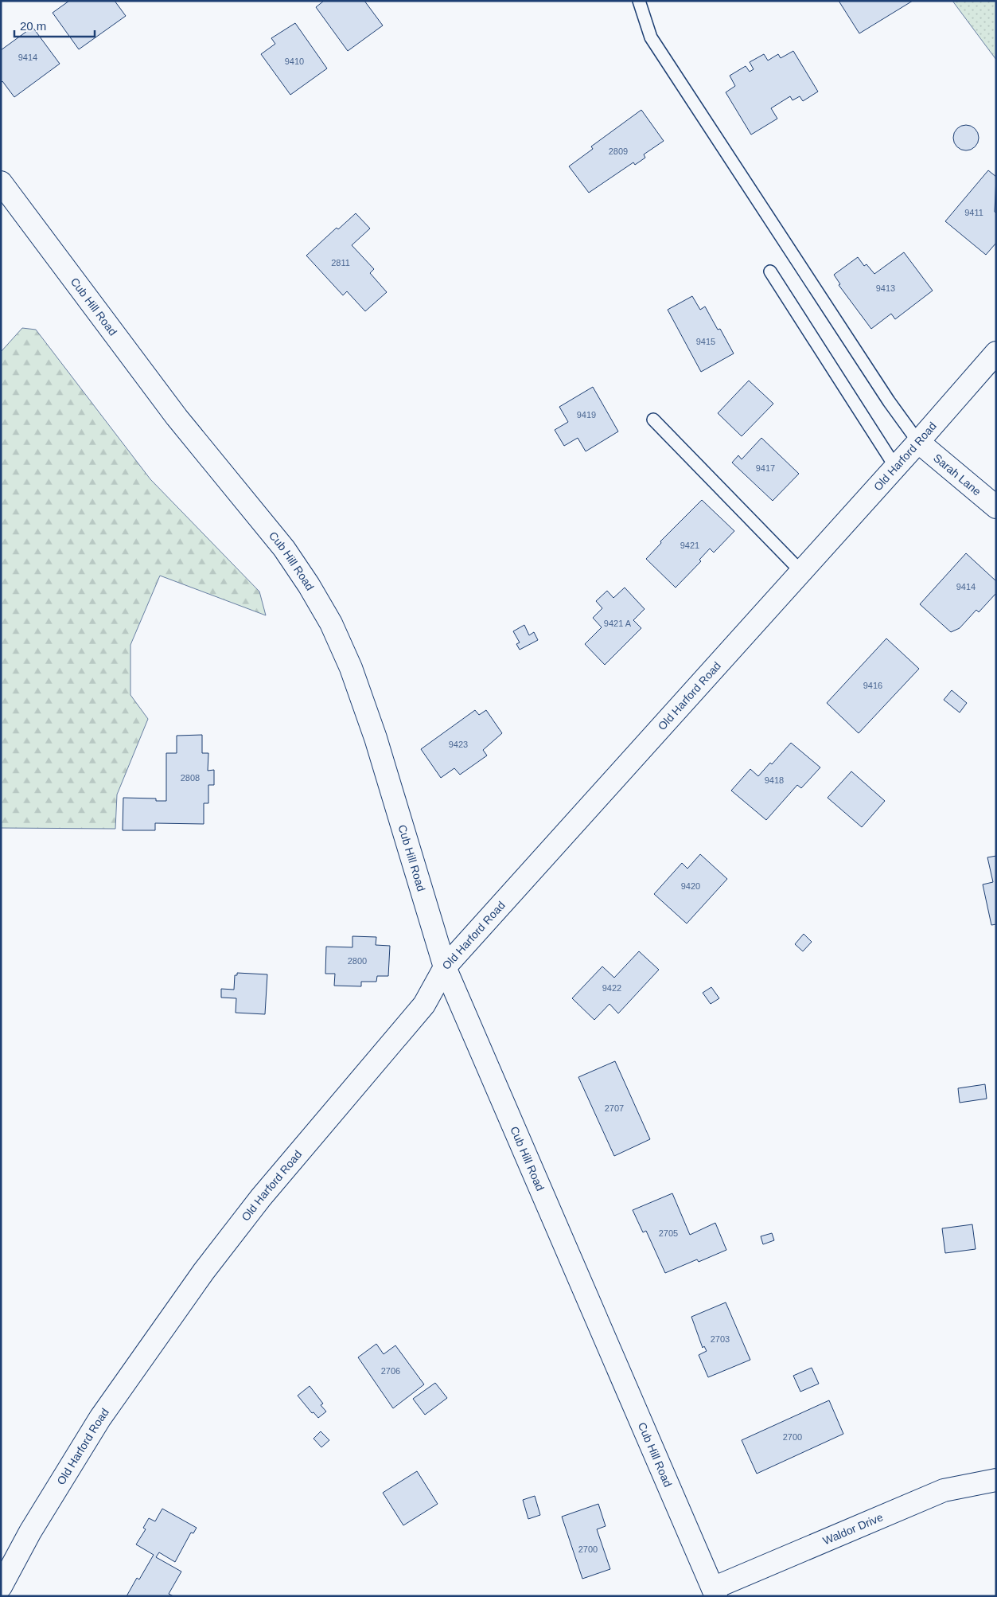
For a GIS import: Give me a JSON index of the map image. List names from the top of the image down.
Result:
{
  "streets": {
    "street": [
      "Cub Hill Road",
      "Old Harford Road",
      "Sarah Lane",
      "Waldor Drive"
    ]
  },
  "crossings": [
    ["Cub Hill Road", "Old Harford Road"],
    ["Cub Hill Road", "Waldor Drive"],
    ["Old Harford Road", "Sarah Lane"]
  ],
  "house_numbers": [
    "9414",
    "9410",
    "2809",
    "9411",
    "2811",
    "9413",
    "9415",
    "9419",
    "9417",
    "9421",
    "9414",
    "9421 A",
    "9416",
    "9423",
    "2808",
    "9418",
    "9420",
    "2800",
    "9422",
    "2707",
    "2705",
    "2703",
    "2706",
    "2700",
    "2700"
  ],
  "scale_bar": "20 m"
}
